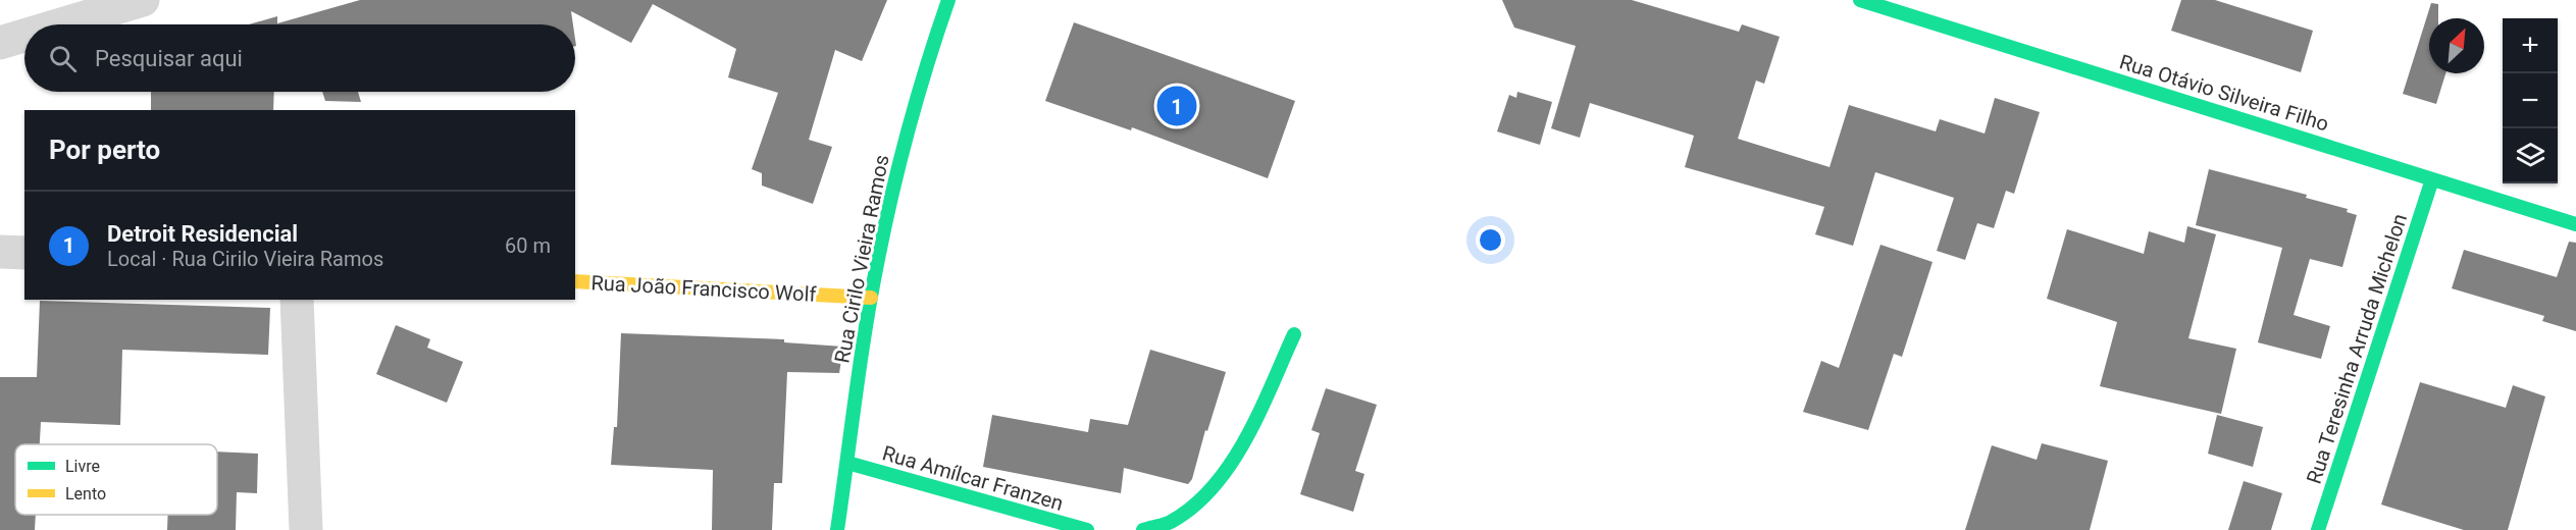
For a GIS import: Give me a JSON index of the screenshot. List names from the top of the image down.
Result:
{
  "streets": {
    "street": [
      "Rua Otávio Silveira Filho",
      "Rua Cirilo Vieira Ramos",
      "Rua João Francisco Wolf",
      "Rua Teresinha Arruda Michelon",
      "Rua Amílcar Franzen"
    ]
  },
  "crossings": [
    ["Rua Otávio Silveira Filho", "Rua Teresinha Arruda Michelon"],
    ["Rua Cirilo Vieira Ramos", "Rua João Francisco Wolf"],
    ["Rua Cirilo Vieira Ramos", "Rua Amílcar Franzen"]
  ],
  "legend": ["Livre", "Lento"],
  "north": "top right",
  "page": {
    "map_buttons": ["+", "−"],
    "search": "Pesquisar aqui",
    "pins": "1",
    "heading": "Por perto",
    "list": [
      {
        "mark": "1",
        "name": "Detroit Residencial",
        "note": "Local · Rua Cirilo Vieira Ramos",
        "value": "60 m"
      }
    ]
  }
}
